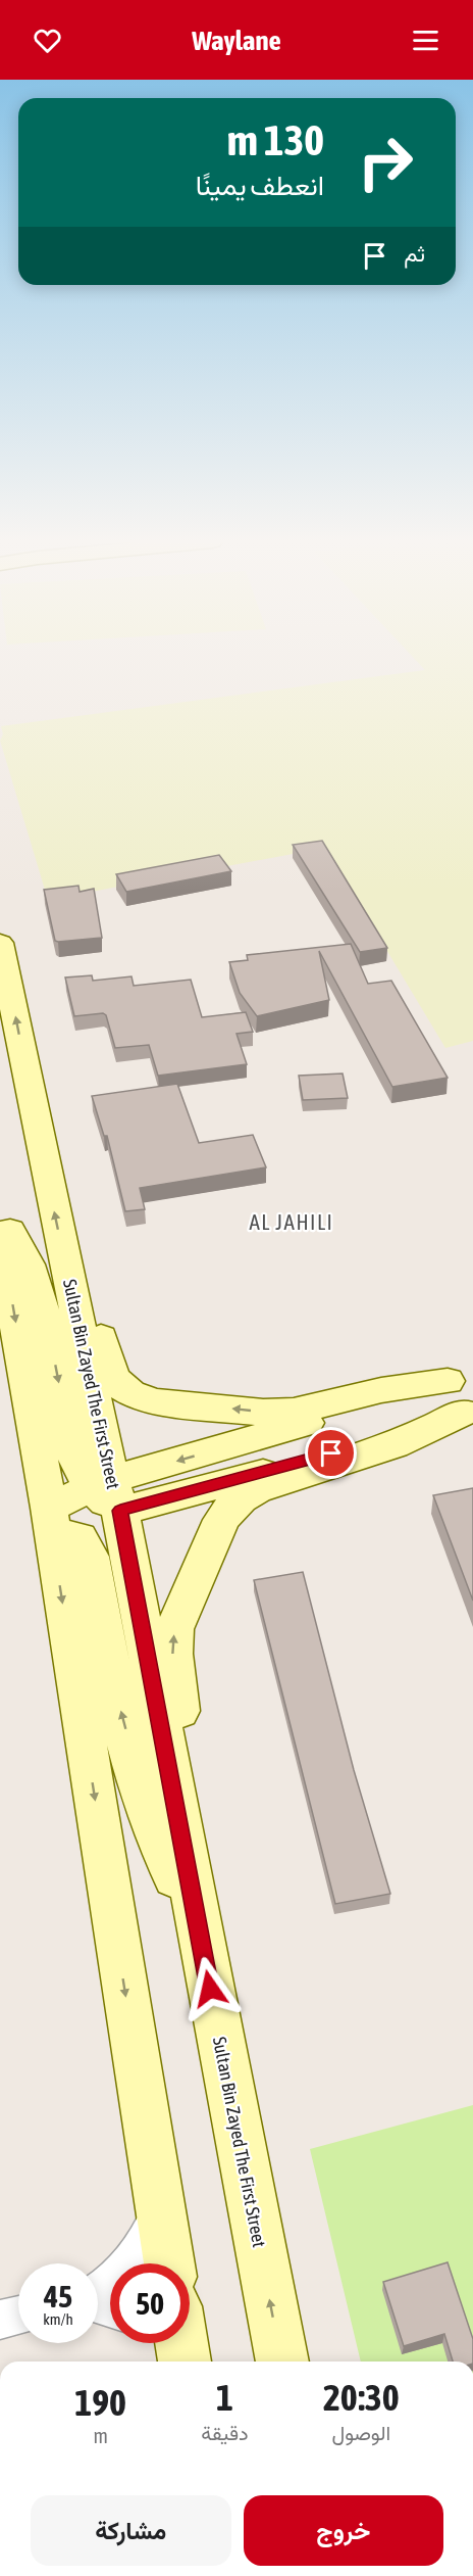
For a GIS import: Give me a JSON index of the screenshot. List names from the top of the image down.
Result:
{
  "streets": {
    "main road": ["Sultan Bin Zayed The First Street"]
  },
  "districts": ["AL JAHILI"],
  "page": {
    "header": "Waylane",
    "turn": ["130 m", "انعطف يمينًا"],
    "then": "ثم",
    "speed": "45 km/h",
    "limit": "50",
    "eta": [
      "20:30",
      "الوصول",
      "1",
      "دقيقة",
      "190",
      "m"
    ],
    "buttons": ["خروج", "مشاركة"]
  }
}
